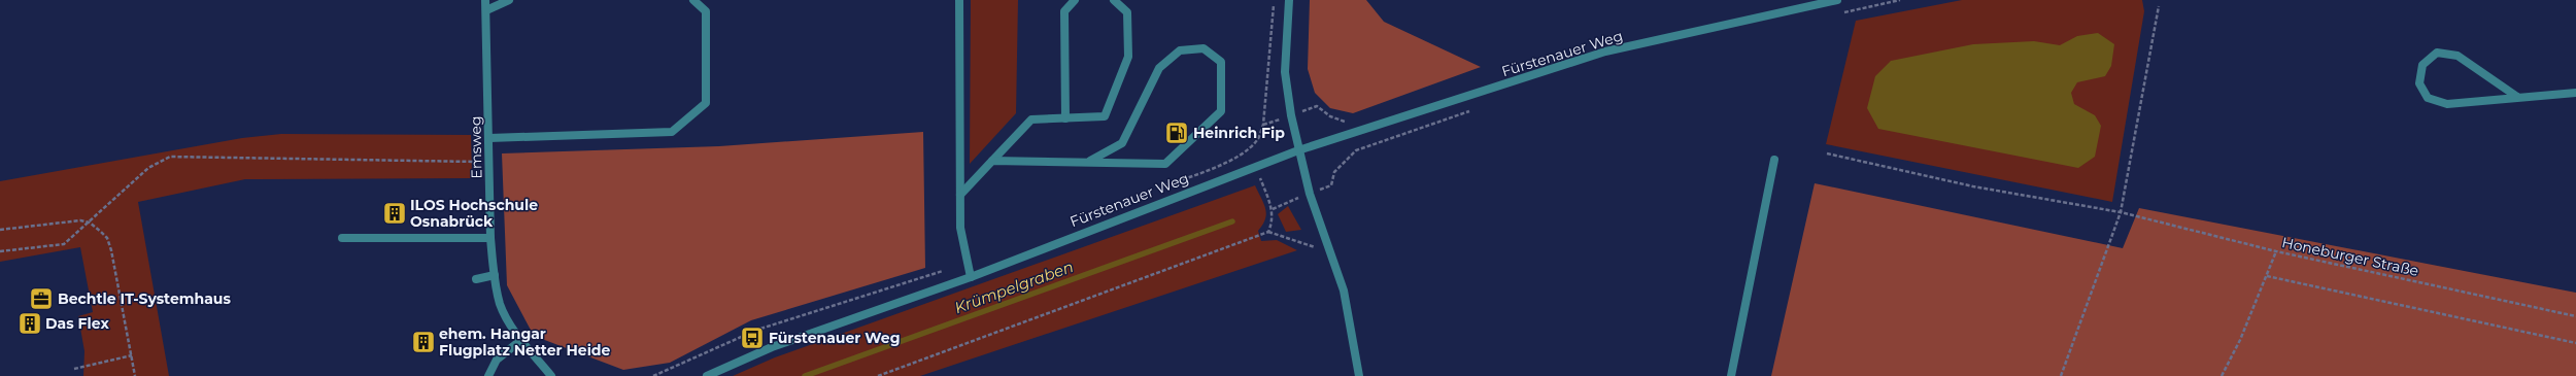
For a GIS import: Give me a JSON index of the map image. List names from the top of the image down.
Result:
{
  "streets": {
    "street": ["Fürstenauer Weg", "Emsweg"],
    "path": ["Honeburger Straße"]
  },
  "water": ["Krümpelgraben"],
  "places": {
    "fuel station": ["Heinrich Fip"],
    "building": ["ILOS Hochschule Osnabrück", "Das Flex", "ehem. Hangar Flugplatz Netter Heide"],
    "office": ["Bechtle IT-Systemhaus"],
    "bus stop": ["Fürstenauer Weg"]
  }
}
